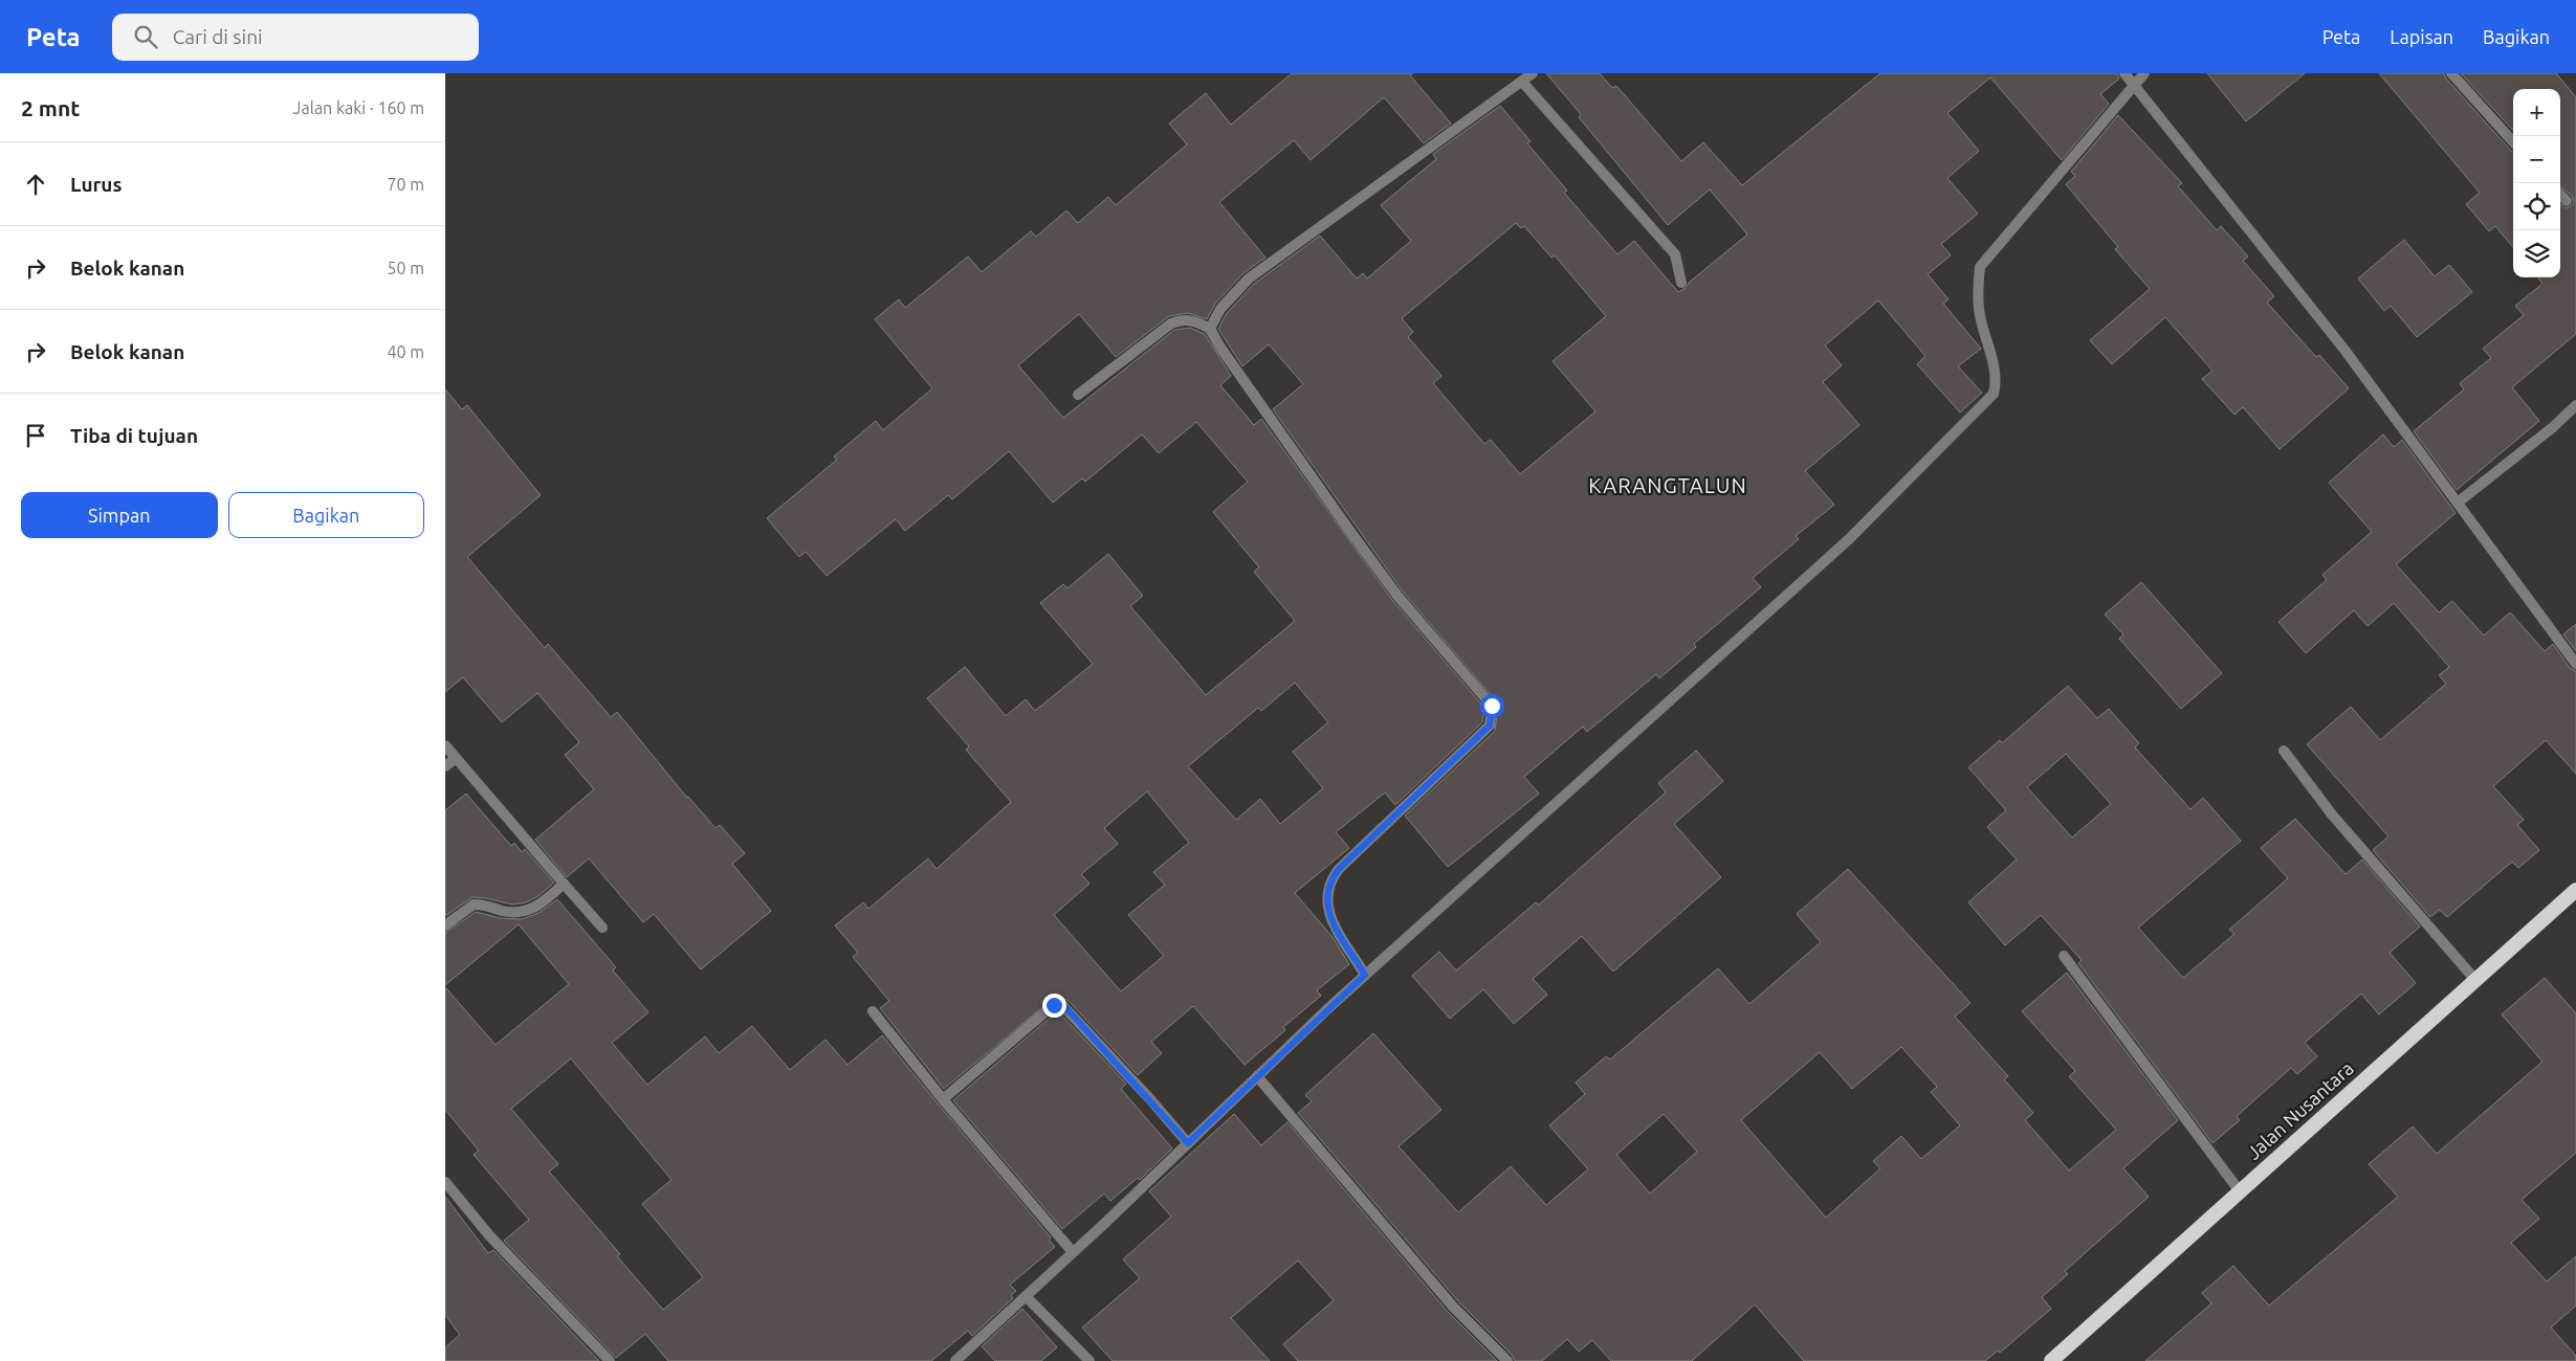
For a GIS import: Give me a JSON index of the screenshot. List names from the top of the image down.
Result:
{
  "streets": {
    "highway": ["Jalan Nusantara"]
  },
  "districts": ["KARANGTALUN"],
  "page": {
    "header": "Peta",
    "search": "Cari di sini",
    "nav": ["Peta", "Lapisan", "Bagikan"],
    "heading": ["2 mnt", "Jalan kaki · 160 m"],
    "map_buttons": ["+", "−"],
    "list": [
      ["Lurus", "70 m"],
      ["Belok kanan", "50 m"],
      ["Belok kanan", "40 m"],
      "Tiba di tujuan"
    ],
    "buttons": ["Simpan", "Bagikan"]
  }
}
